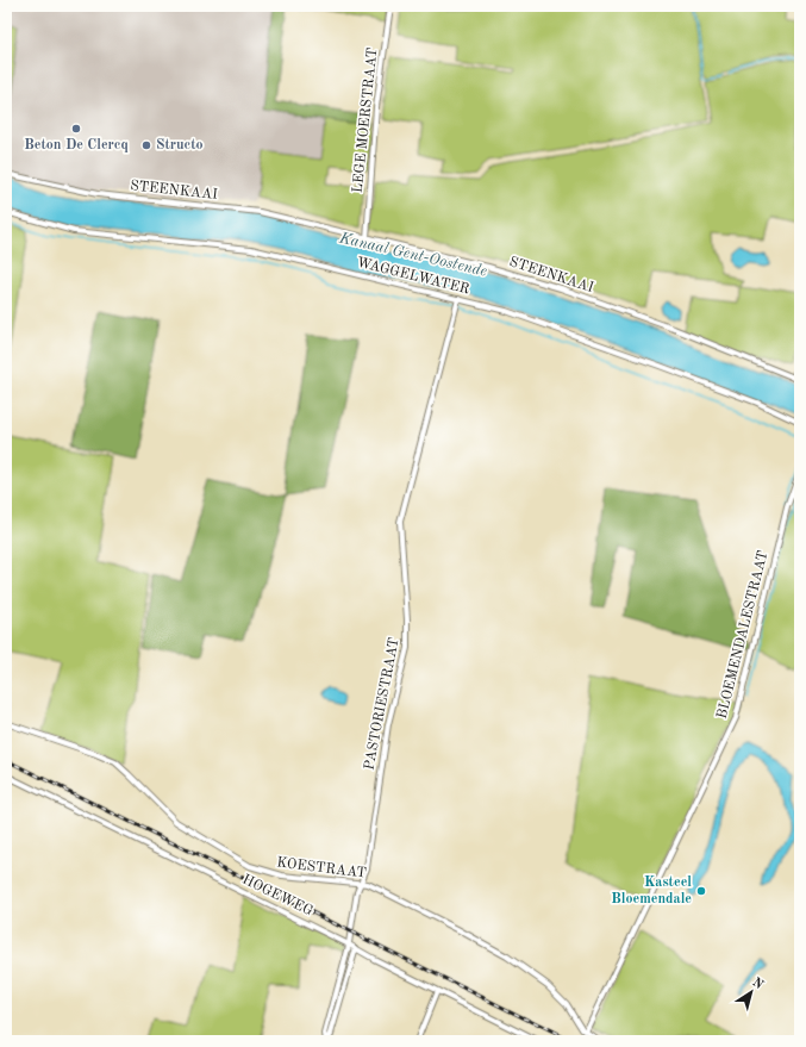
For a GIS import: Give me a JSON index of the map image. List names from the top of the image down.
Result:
{
  "streets": {
    "street": [
      "LEGE MOERSTRAAT",
      "STEENKAAI",
      "WAGGELWATER",
      "BLOEMENDALESTRAAT",
      "PASTORIESTRAAT",
      "KOESTRAAT",
      "HOGEWEG"
    ]
  },
  "crossings": [
    ["LEGE MOERSTRAAT", "STEENKAAI"],
    ["WAGGELWATER", "PASTORIESTRAAT"],
    ["BLOEMENDALESTRAAT", "KOESTRAAT"],
    ["PASTORIESTRAAT", "KOESTRAAT"],
    ["PASTORIESTRAAT", "HOGEWEG"]
  ],
  "water": ["Kanaal Gent-Oostende"],
  "places": ["Beton De Clercq", "Structo", "Kasteel Bloemendale"],
  "north": "top right"
}
